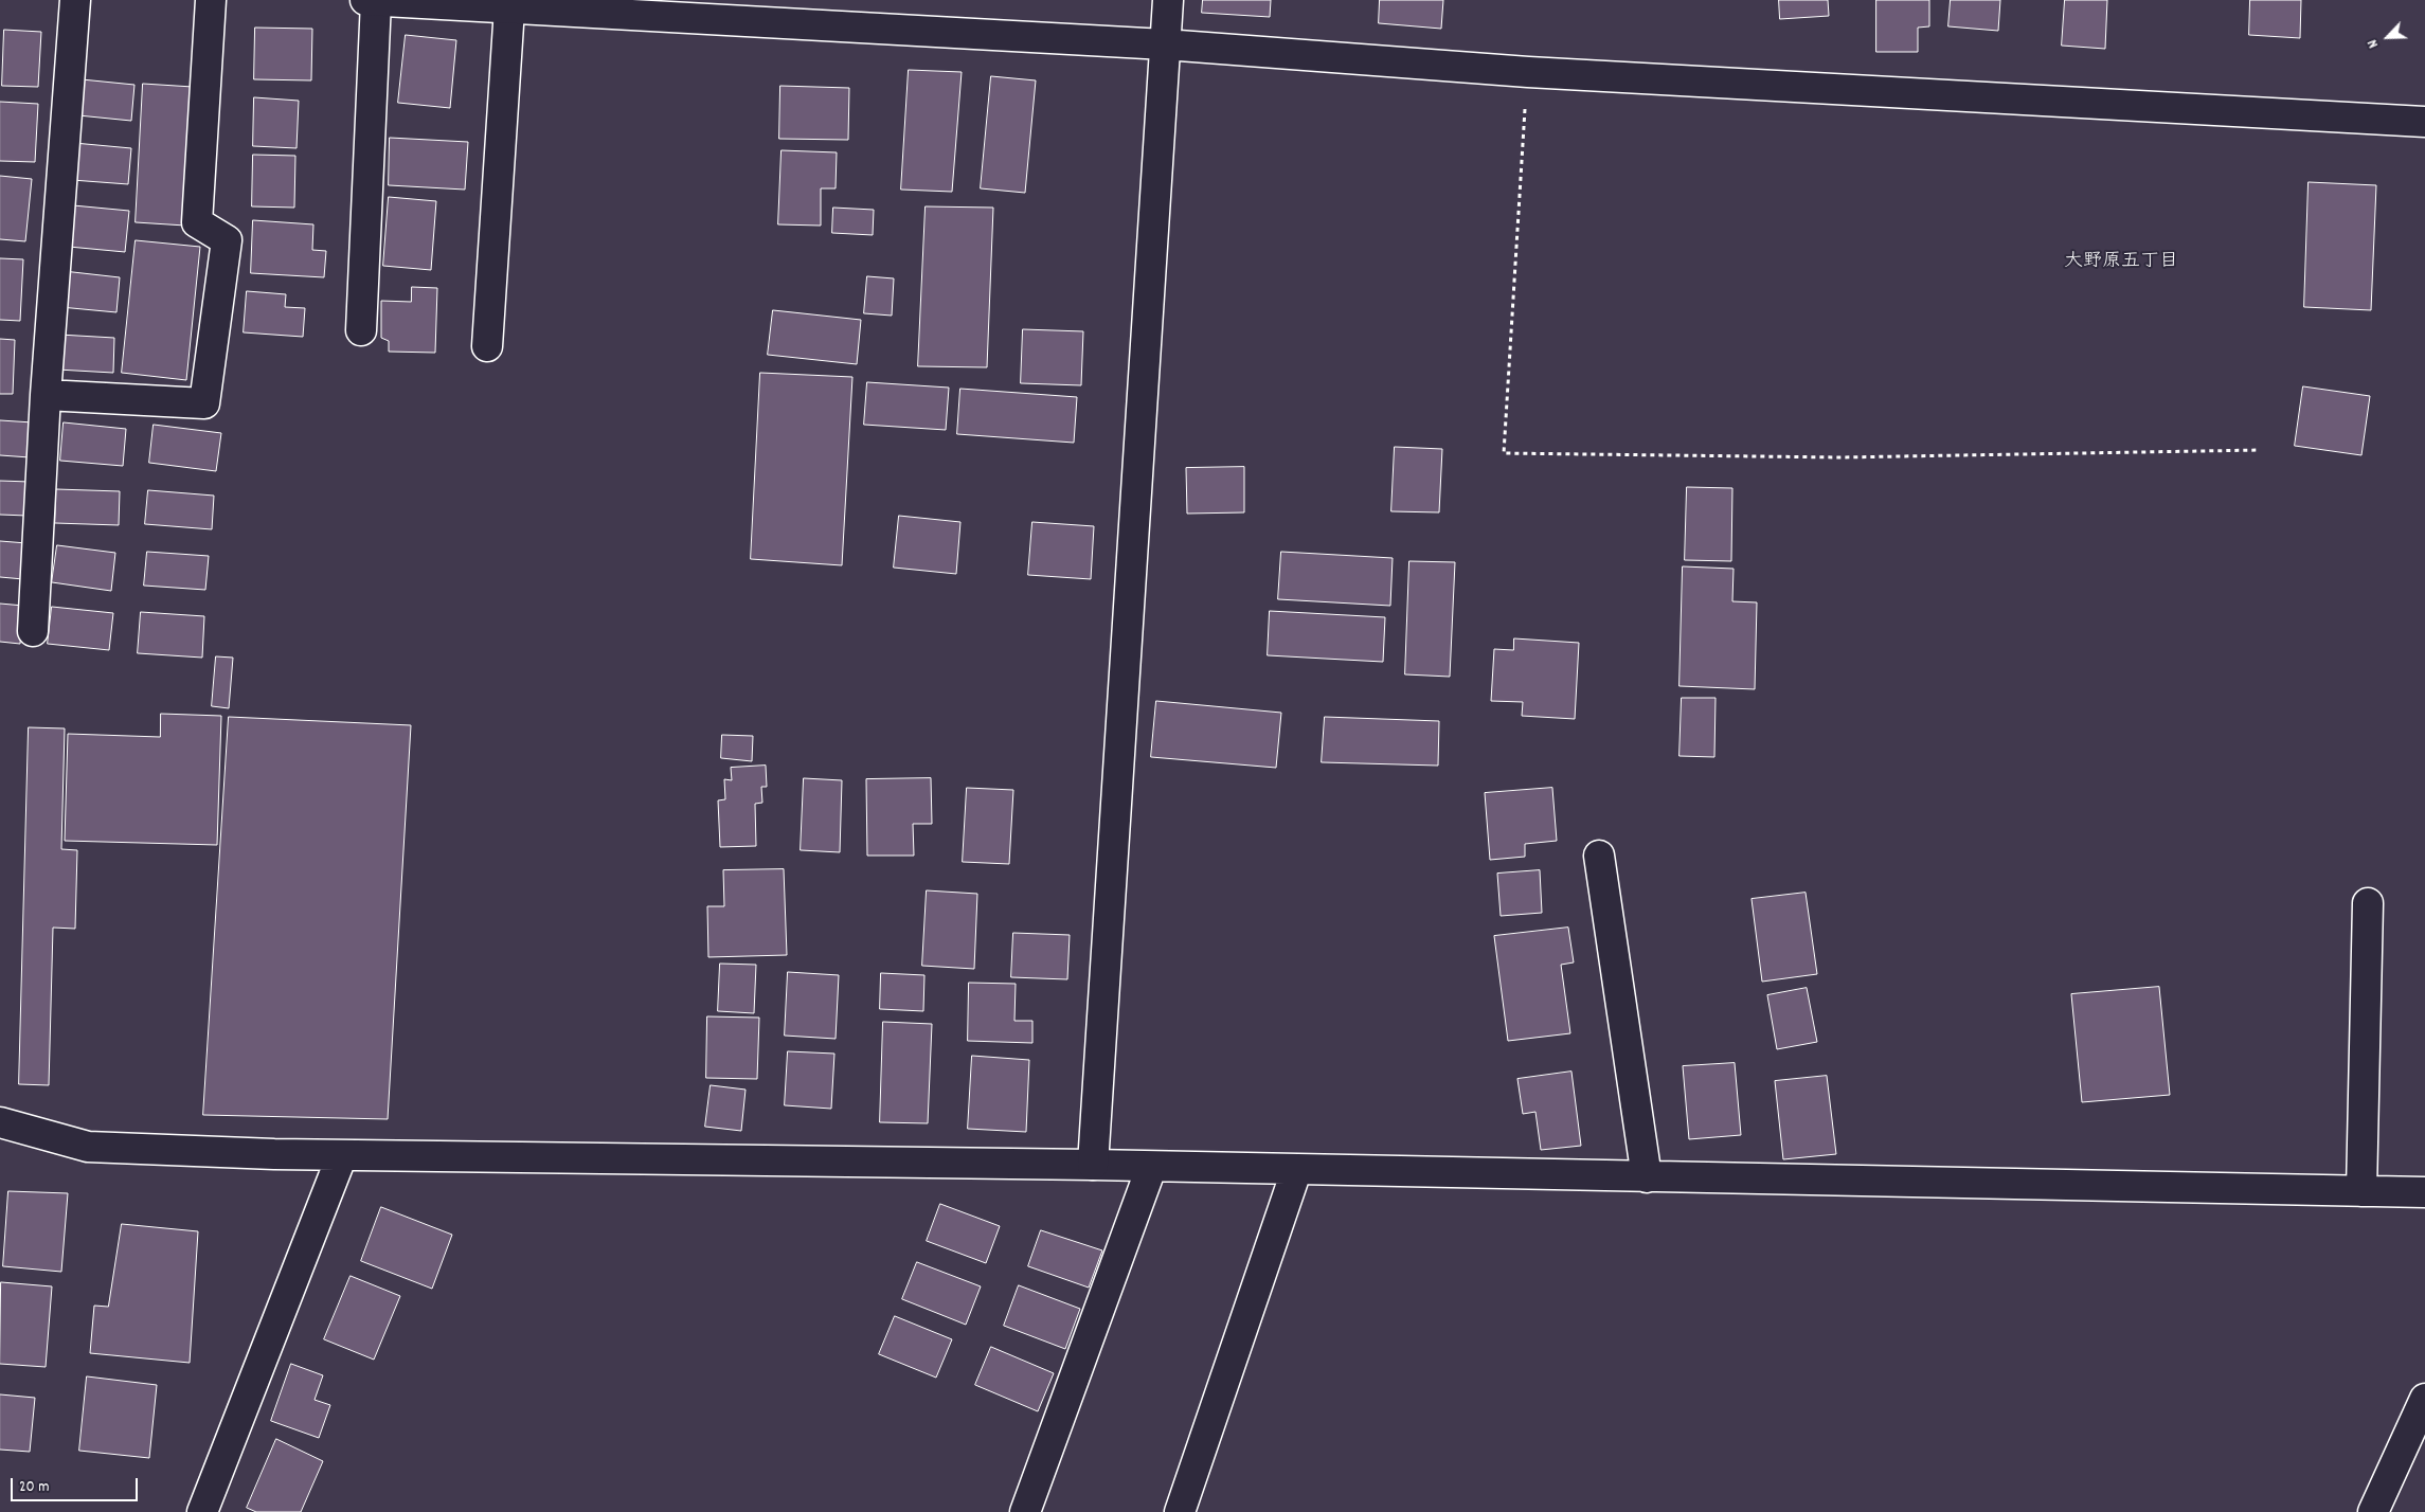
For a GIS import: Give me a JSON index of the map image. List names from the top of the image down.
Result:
{
  "districts": ["大野原五丁目"],
  "scale_bar": "20 m",
  "north": "bottom left"
}
